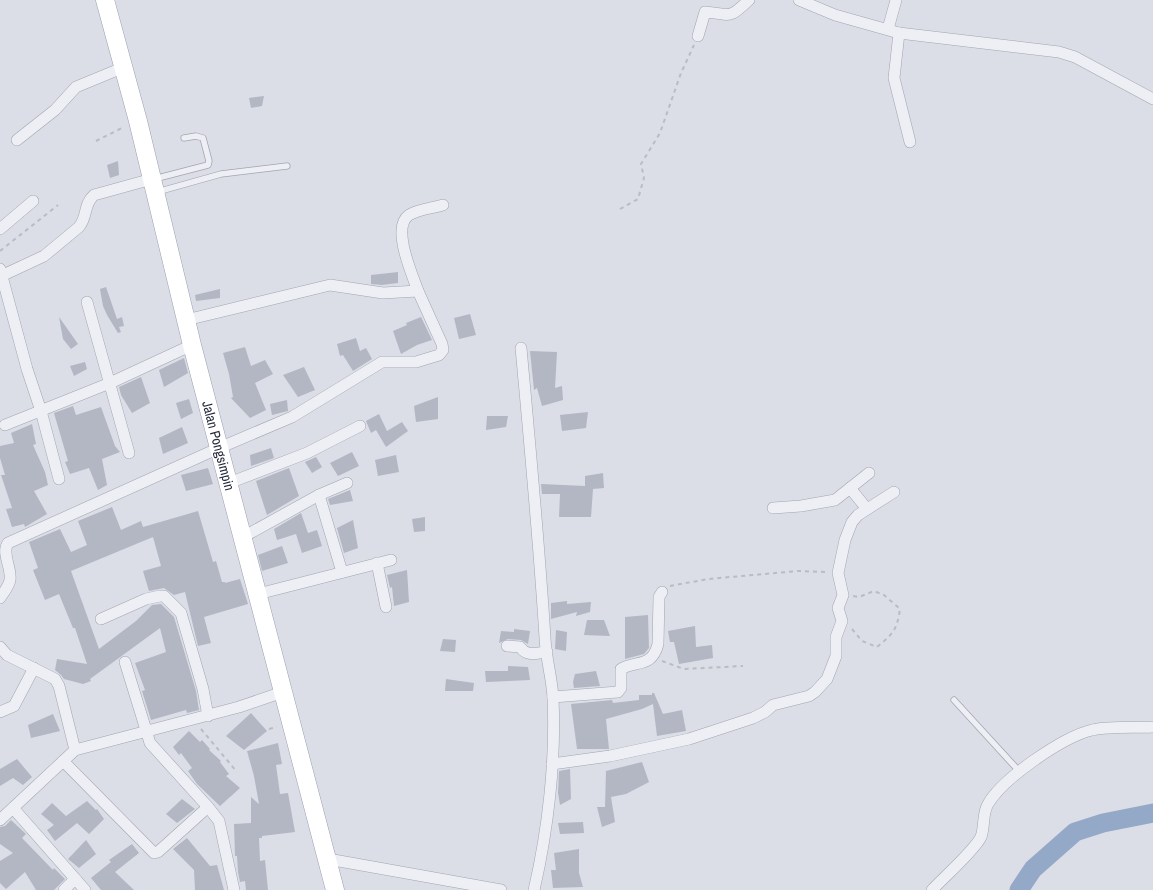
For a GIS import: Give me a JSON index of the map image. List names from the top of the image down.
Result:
{
  "streets": {
    "main road": ["Jalan Pongsimpin"]
  }
}
